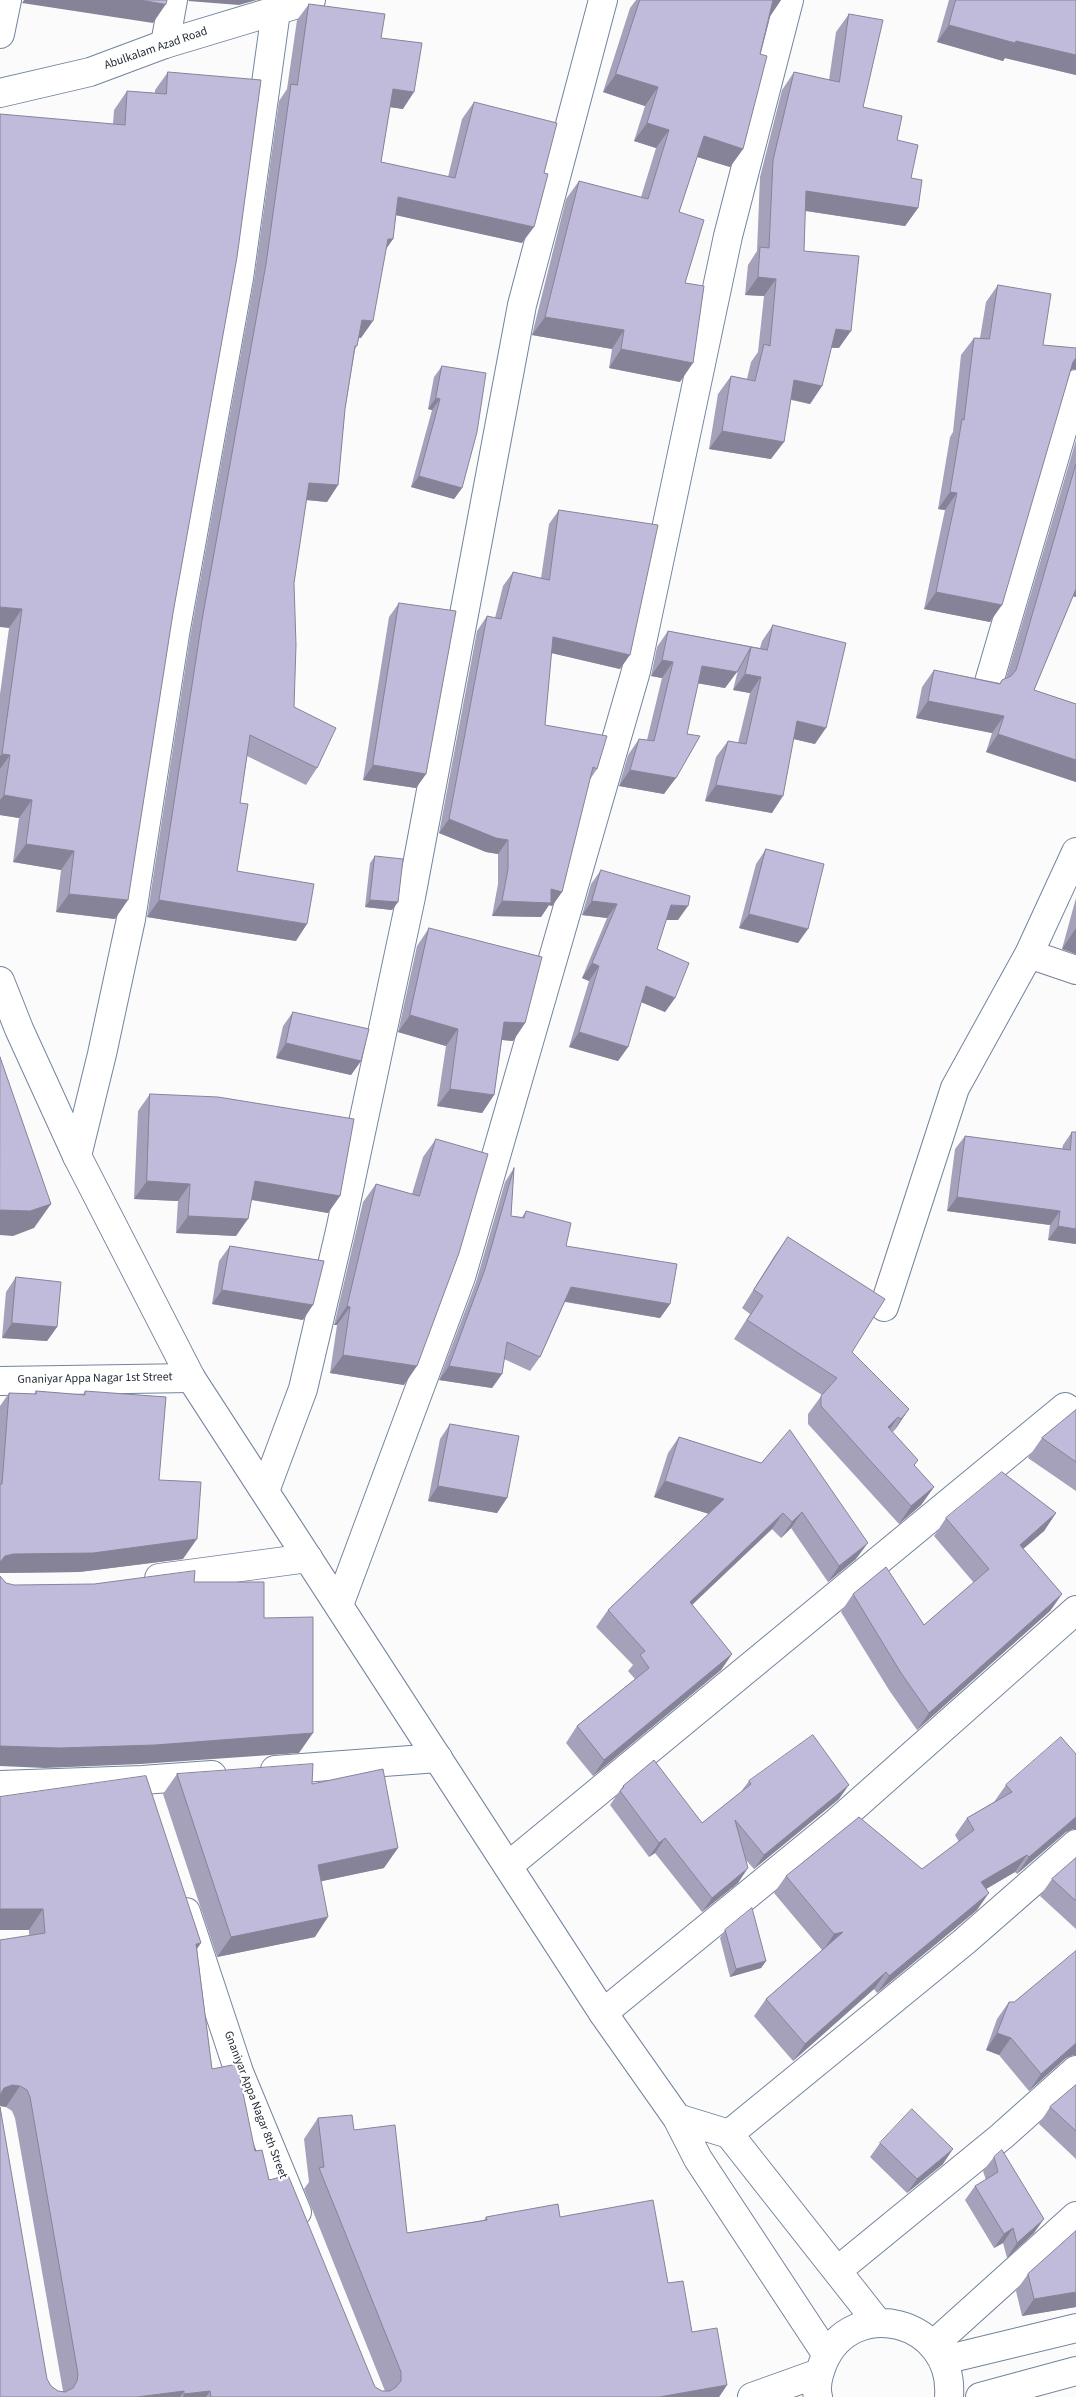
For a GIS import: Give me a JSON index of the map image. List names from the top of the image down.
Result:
{
  "streets": {
    "street": ["Abulkalam Azad Road", "Gnaniyar Appa Nagar 1st Street", "Gnaniyar Appa Nagar 8th Street"]
  }
}
